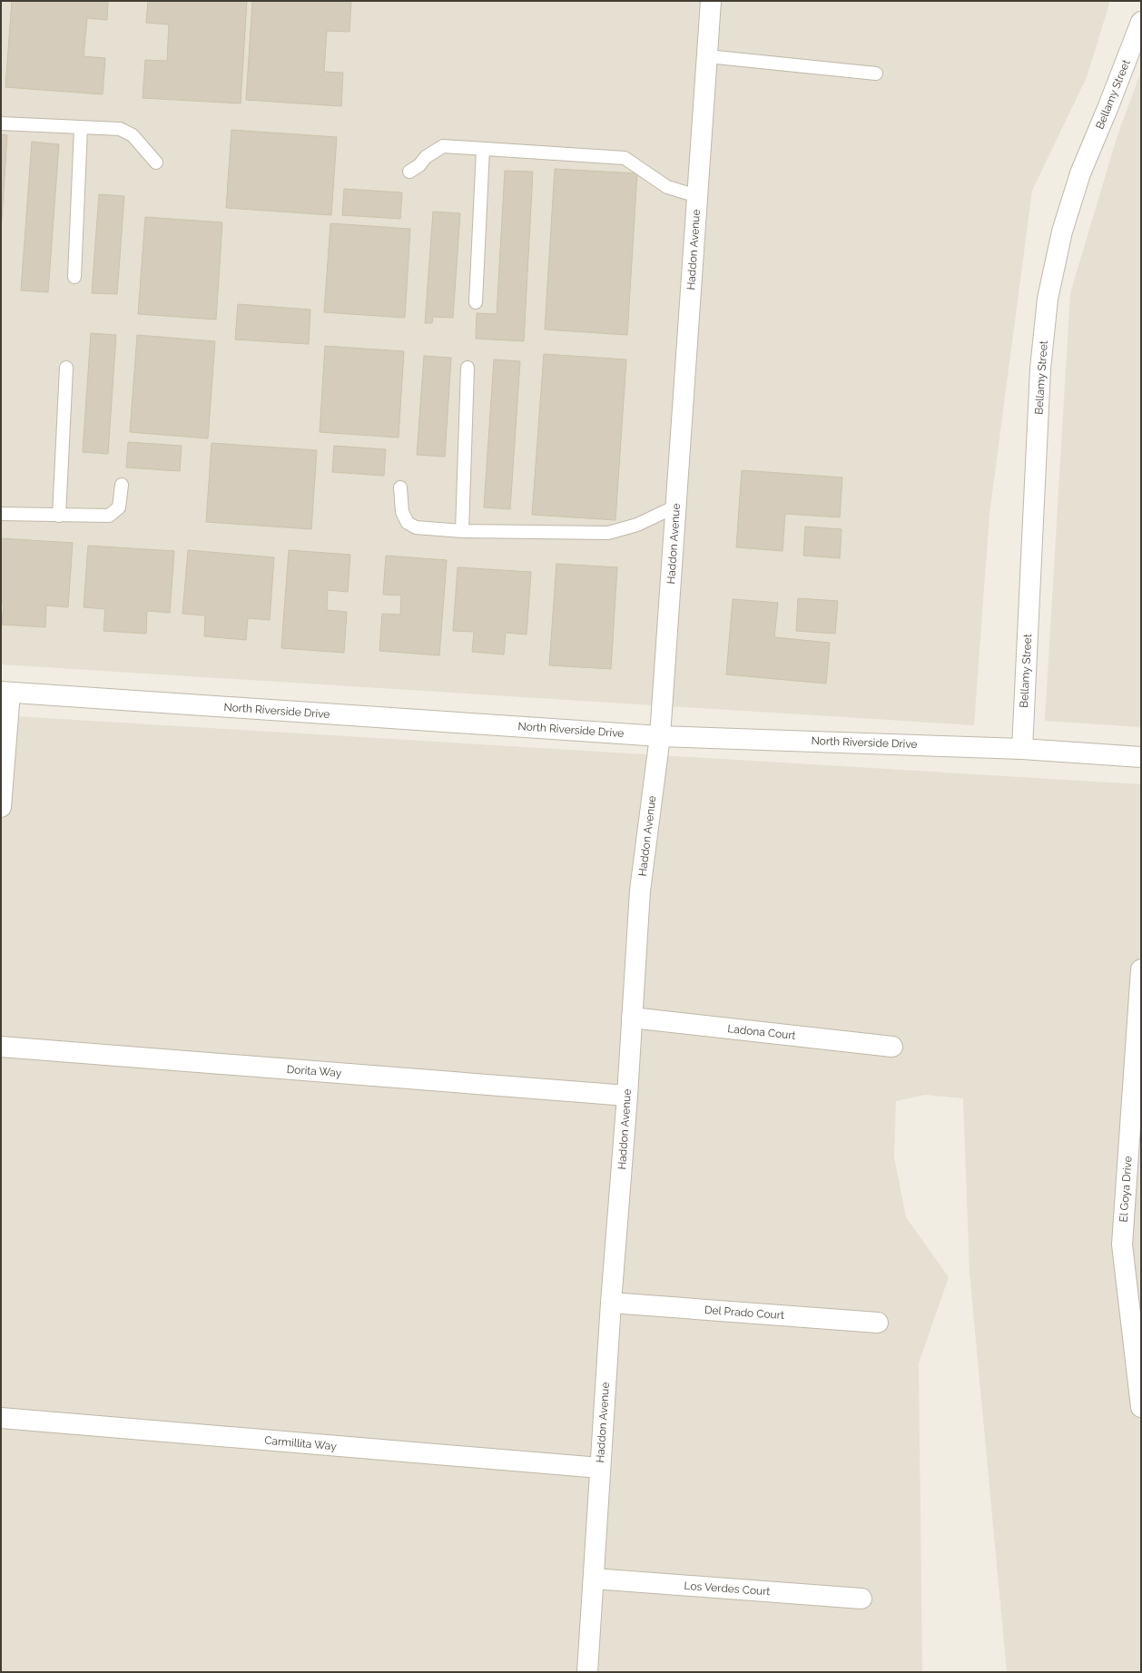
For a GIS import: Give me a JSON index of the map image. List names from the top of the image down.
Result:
{
  "streets": {
    "street": [
      "Bellamy Street",
      "Haddon Avenue",
      "North Riverside Drive",
      "Ladona Court",
      "Dorita Way",
      "El Goya Drive",
      "Del Prado Court",
      "Carmillita Way",
      "Los Verdes Court"
    ]
  },
  "crossings": [
    ["Bellamy Street", "North Riverside Drive"],
    ["Haddon Avenue", "North Riverside Drive"],
    ["Haddon Avenue", "Ladona Court"],
    ["Haddon Avenue", "Dorita Way"],
    ["Haddon Avenue", "Del Prado Court"],
    ["Haddon Avenue", "Carmillita Way"],
    ["Haddon Avenue", "Los Verdes Court"]
  ]
}
